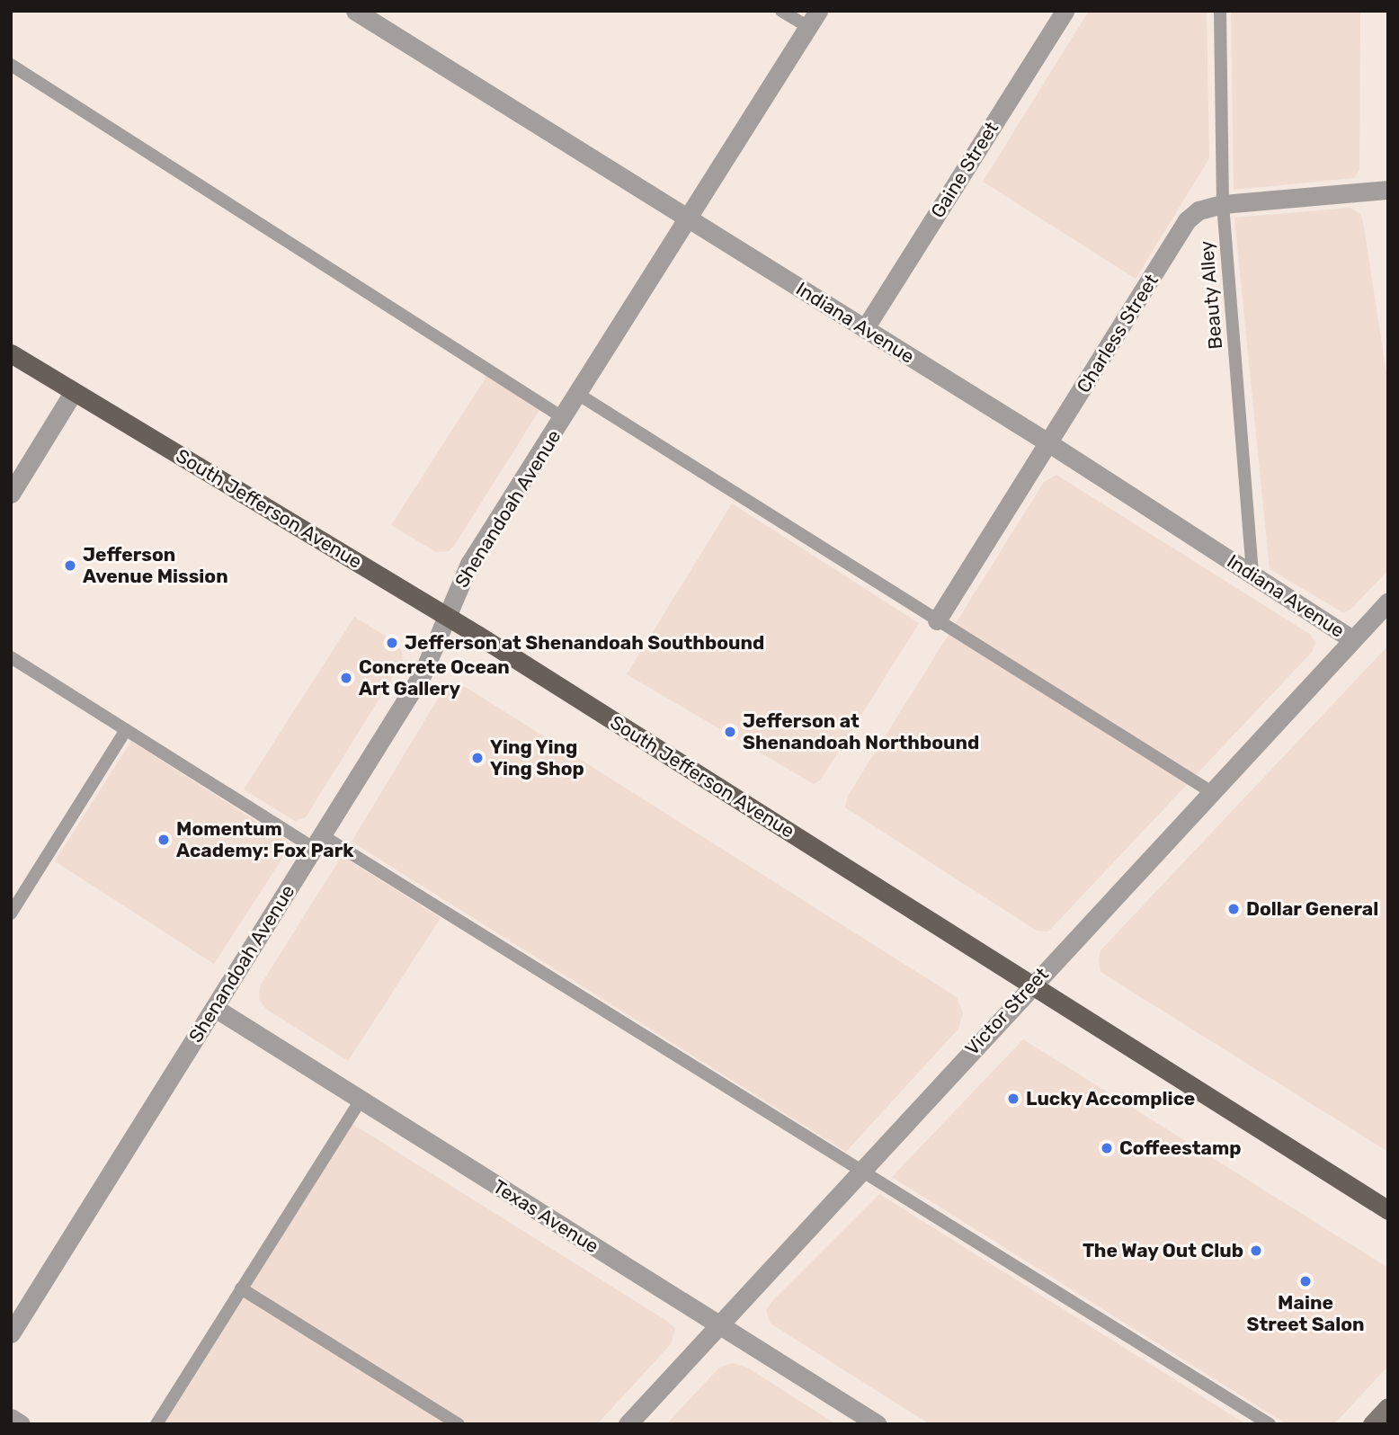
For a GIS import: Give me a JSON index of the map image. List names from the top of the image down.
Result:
{
  "streets": {
    "main road": ["South Jefferson Avenue"],
    "street": [
      "Gaine Street",
      "Indiana Avenue",
      "Charless Street",
      "Shenandoah Avenue",
      "Victor Street",
      "Texas Avenue"
    ],
    "lane": ["Beauty Alley"]
  },
  "crossings": [
    ["Gaine Street", "Indiana Avenue"],
    ["Beauty Alley", "Indiana Avenue"],
    ["Beauty Alley", "Charless Street"],
    ["Indiana Avenue", "Charless Street"],
    ["Indiana Avenue", "Shenandoah Avenue"],
    ["Indiana Avenue", "Victor Street"],
    ["South Jefferson Avenue", "Shenandoah Avenue"],
    ["South Jefferson Avenue", "Victor Street"],
    ["Shenandoah Avenue", "Texas Avenue"],
    ["Victor Street", "Texas Avenue"]
  ],
  "places": [
    "Jefferson Avenue Mission",
    "Jefferson at Shenandoah Southbound",
    "Concrete Ocean Art Gallery",
    "Jefferson at Shenandoah Northbound",
    "Ying Ying Ying Shop",
    "Momentum Academy: Fox Park",
    "Dollar General",
    "Lucky Accomplice",
    "Coffeestamp",
    "The Way Out Club",
    "Maine Street Salon"
  ]
}
